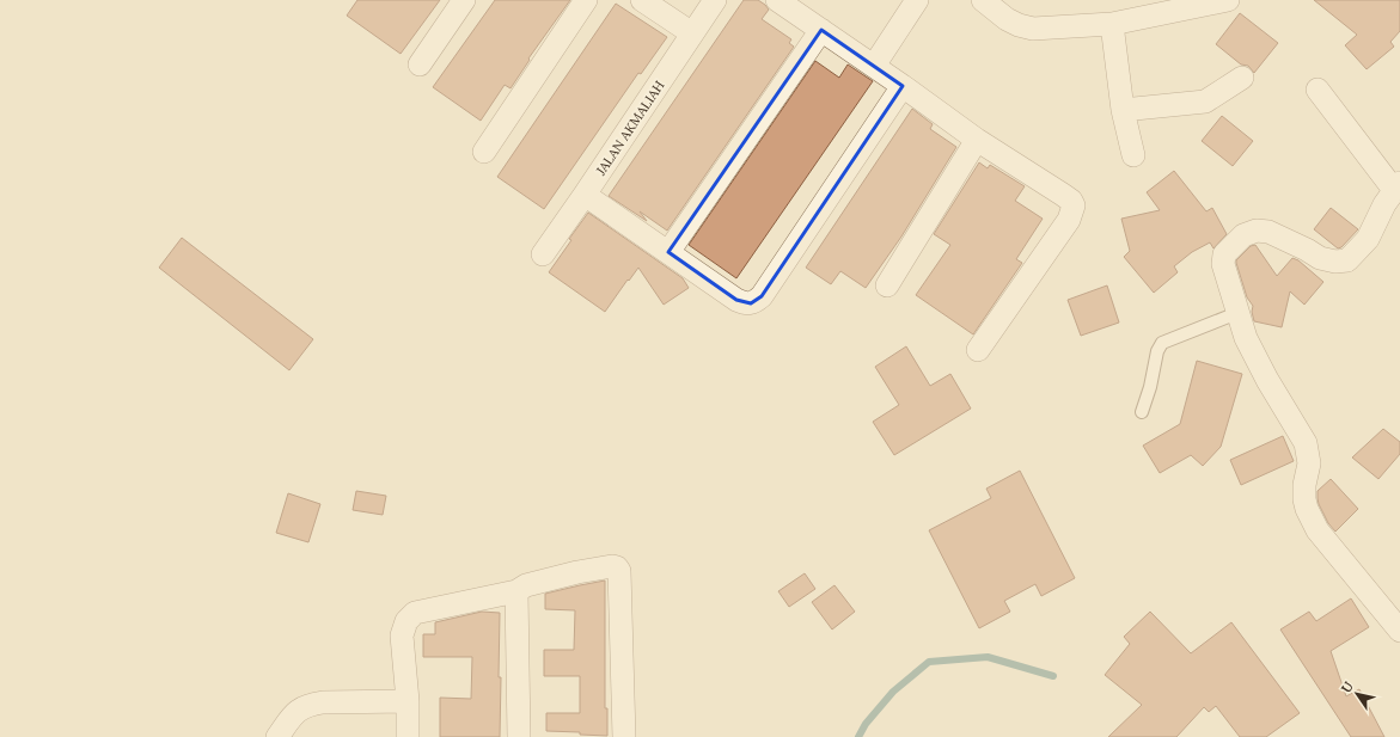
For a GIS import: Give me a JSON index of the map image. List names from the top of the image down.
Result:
{
  "streets": {
    "street": ["JALAN AKMALIAH"]
  },
  "north": "top left"
}
